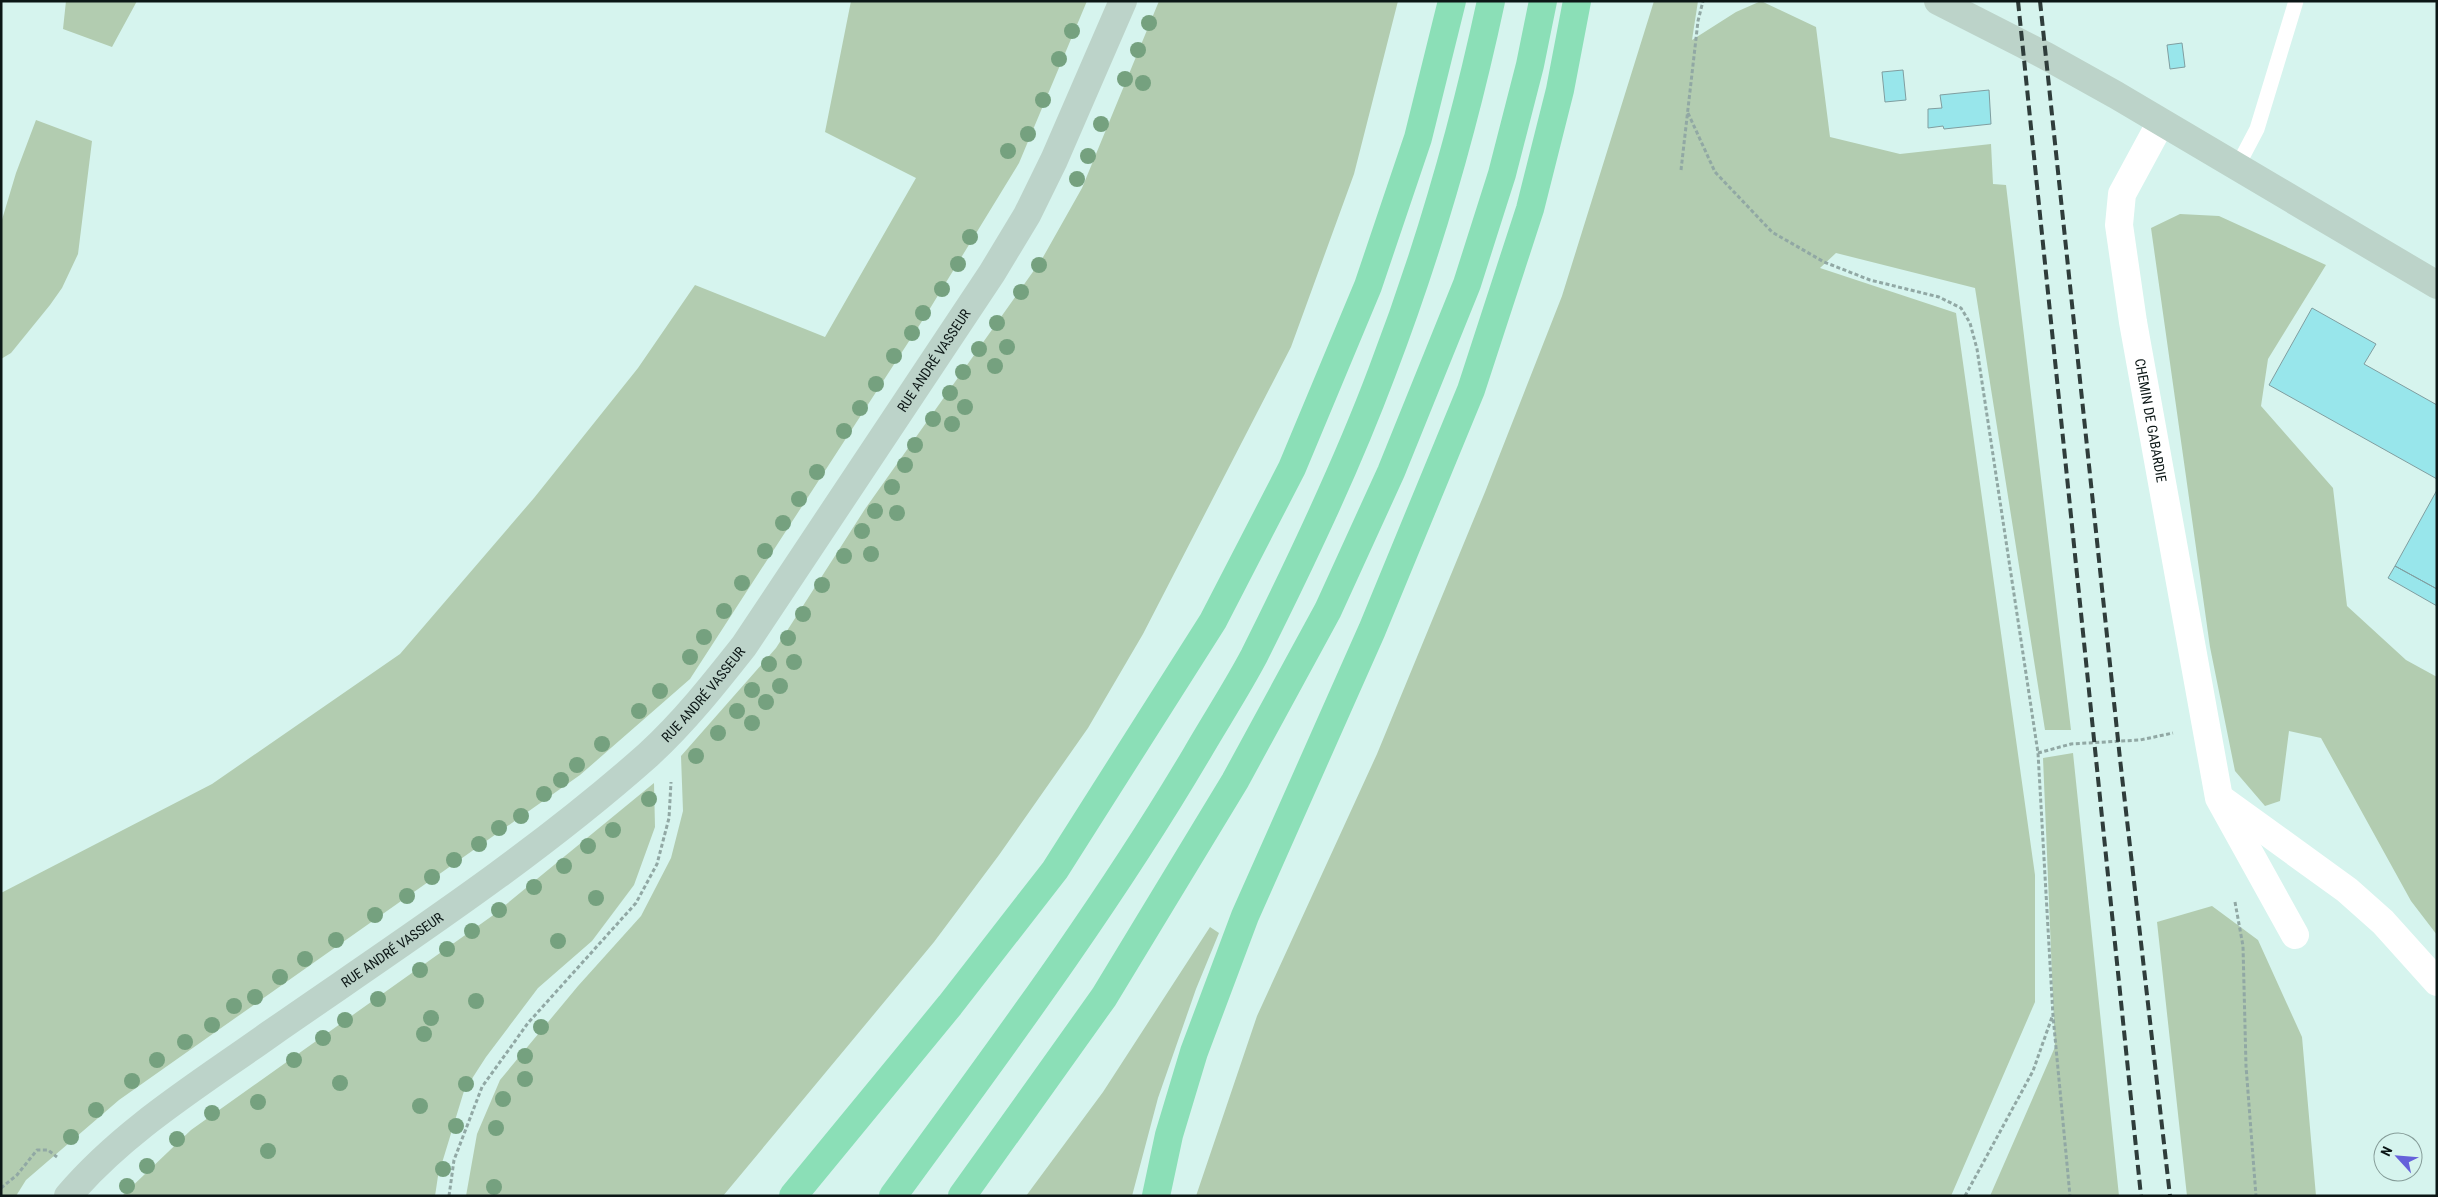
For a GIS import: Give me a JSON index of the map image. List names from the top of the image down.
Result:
{
  "streets": {
    "street": ["RUE ANDRÉ VASSEUR", "CHEMIN DE GABARDIE"]
  },
  "north": "top left"
}
